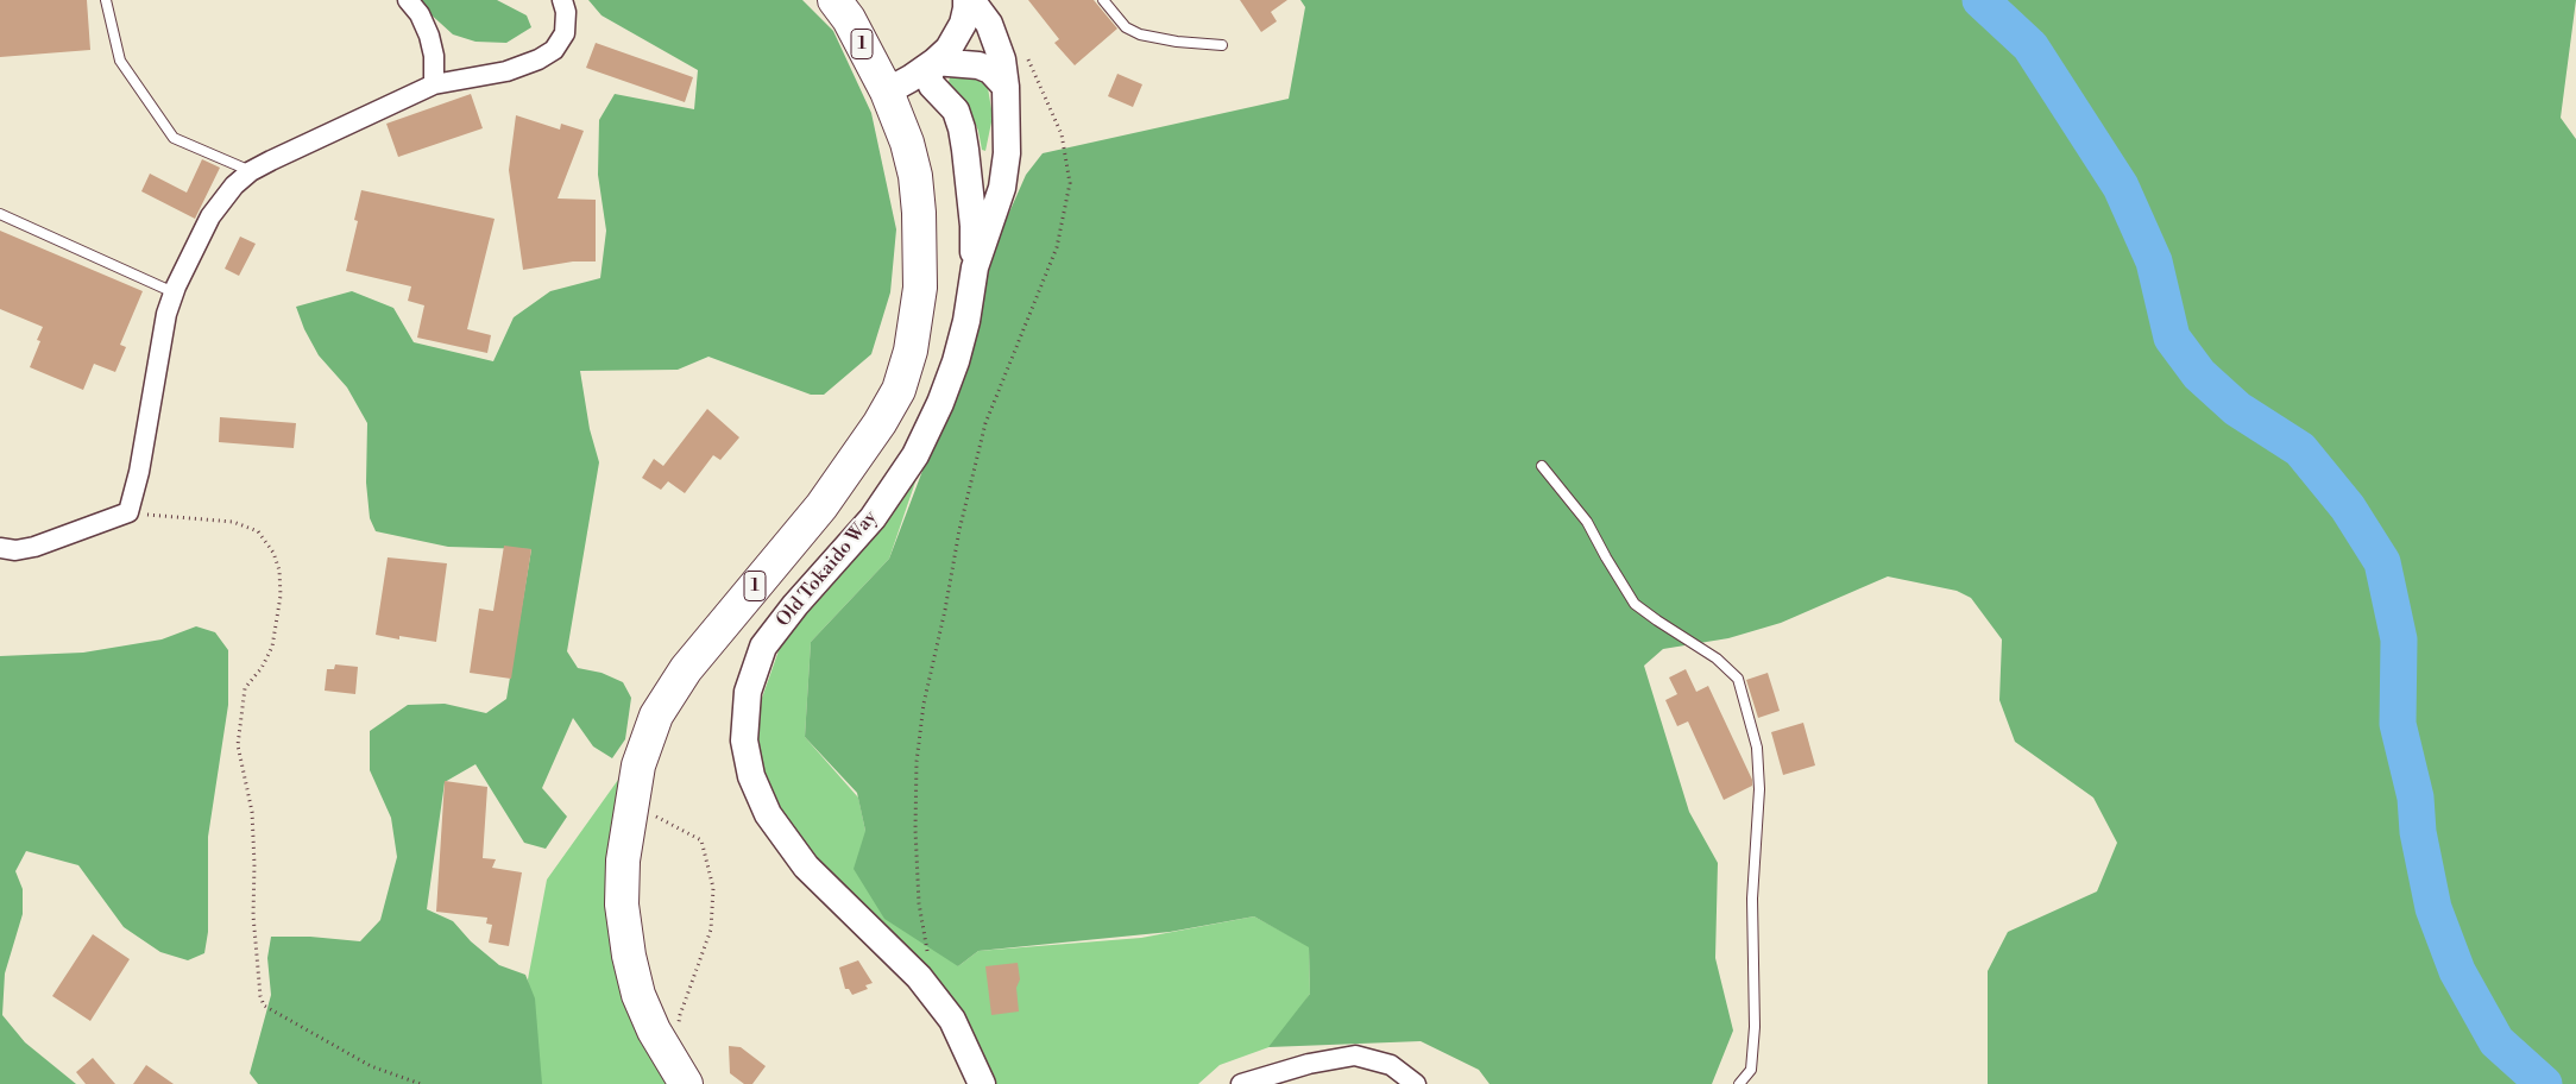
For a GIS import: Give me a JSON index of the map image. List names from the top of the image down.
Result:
{
  "streets": {
    "highway": ["1"],
    "street": ["Old Tokaido Way"]
  }
}
